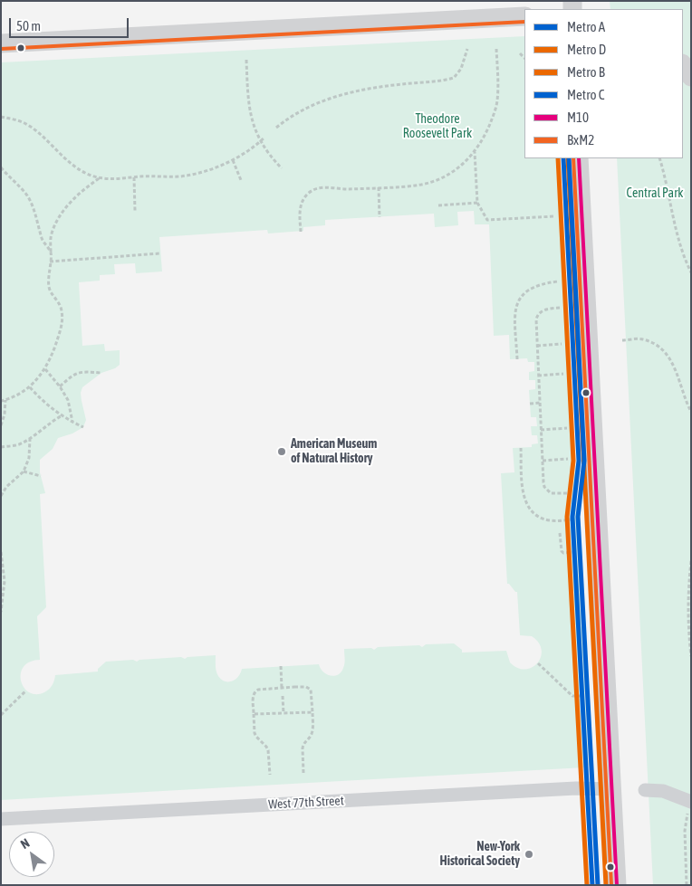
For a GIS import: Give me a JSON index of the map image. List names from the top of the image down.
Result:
{
  "streets": {
    "street": ["West 77th Street"]
  },
  "parks": ["Theodore Roosevelt Park", "Central Park"],
  "places": ["American Museum of Natural History", "New-York Historical Society"],
  "lines": [
    "transit line BxM2",
    "metro line A",
    "metro line D",
    "metro line B",
    "metro line C",
    "transit line M10"
  ],
  "legend": [
    "Metro A",
    "Metro D",
    "Metro B",
    "Metro C",
    "M10",
    "BxM2"
  ],
  "scale_bar": "50 m",
  "north": "top left"
}
